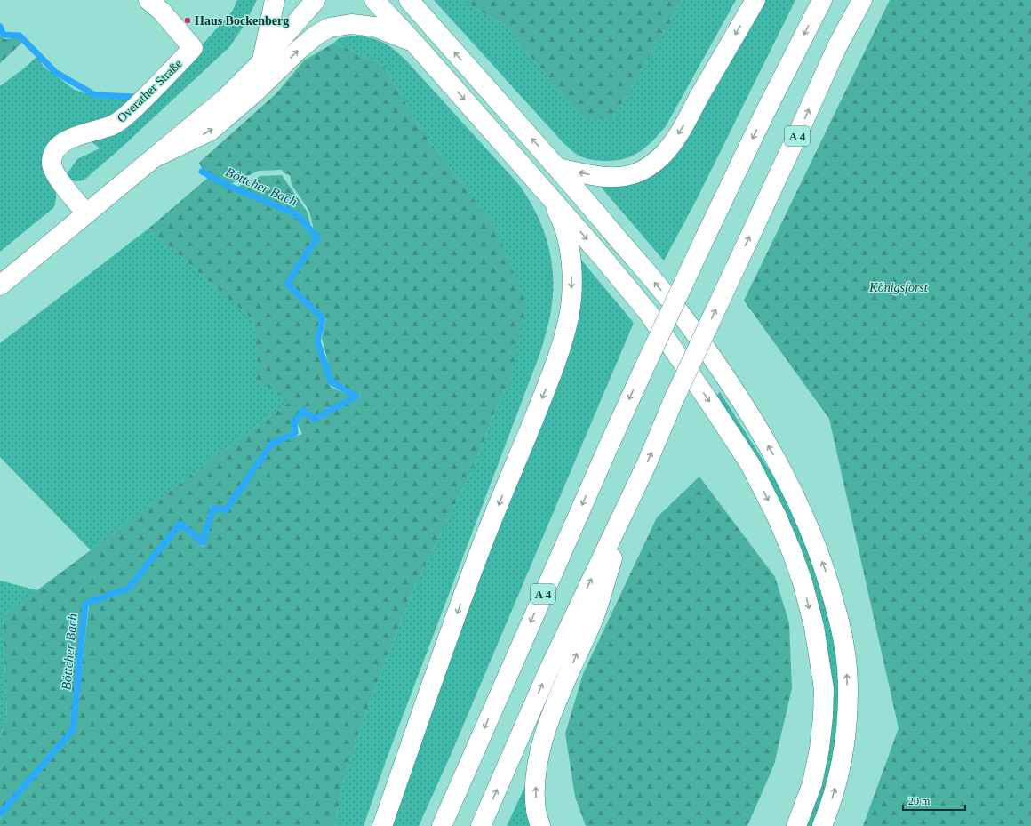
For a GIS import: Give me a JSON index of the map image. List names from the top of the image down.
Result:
{
  "streets": {
    "main road": ["Overather Straße", "A 4"]
  },
  "water": ["Böttcher Bach"],
  "parks": ["Königsforst"],
  "places": ["Haus Bockenberg"],
  "scale_bar": "20 m"
}
